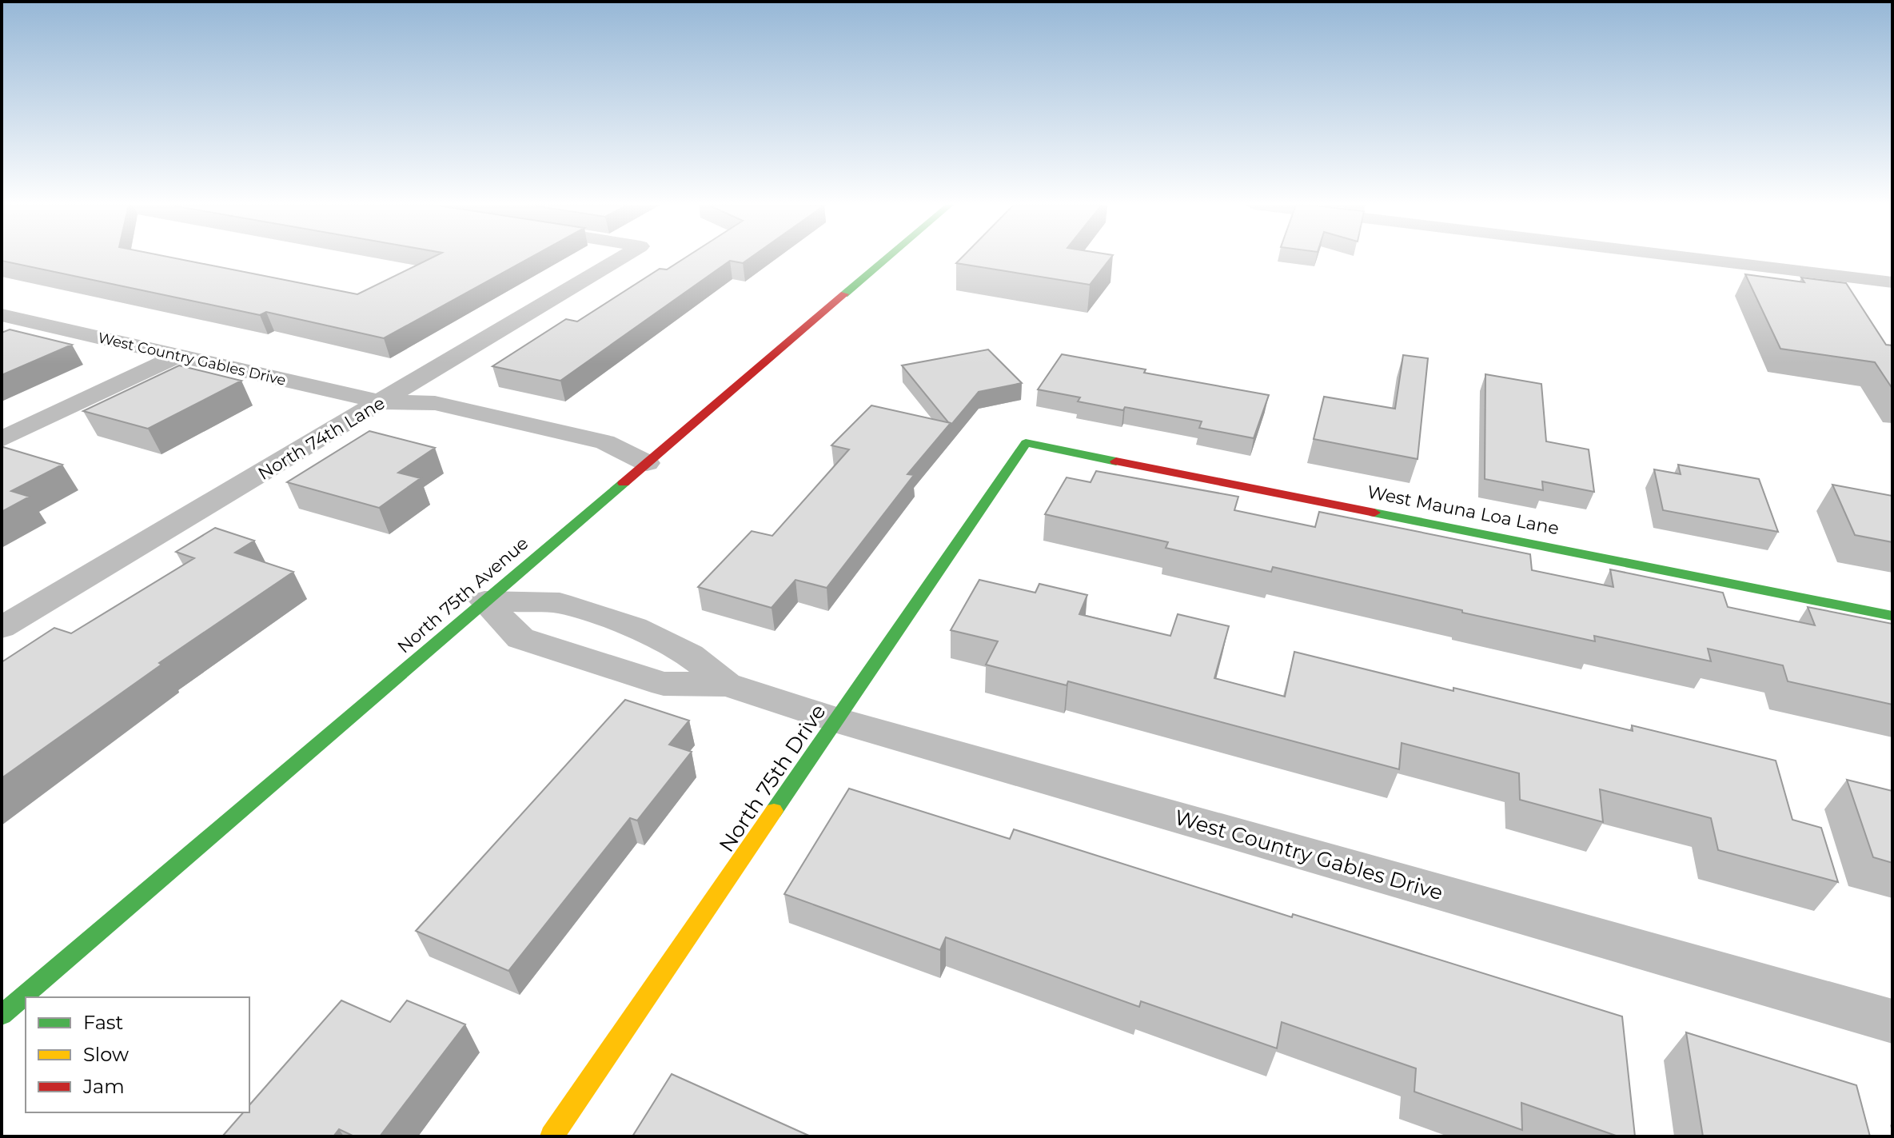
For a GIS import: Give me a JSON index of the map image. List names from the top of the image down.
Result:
{
  "streets": {
    "street": [
      "West Country Gables Drive",
      "North 74th Lane",
      "West Mauna Loa Lane",
      "North 75th Avenue",
      "North 75th Drive"
    ]
  },
  "crossings": [
    ["West Country Gables Drive", "North 74th Lane"],
    ["West Country Gables Drive", "North 75th Avenue"],
    ["West Country Gables Drive", "North 75th Drive"],
    ["West Mauna Loa Lane", "North 75th Drive"]
  ],
  "legend": ["Fast", "Slow", "Jam"]
}
